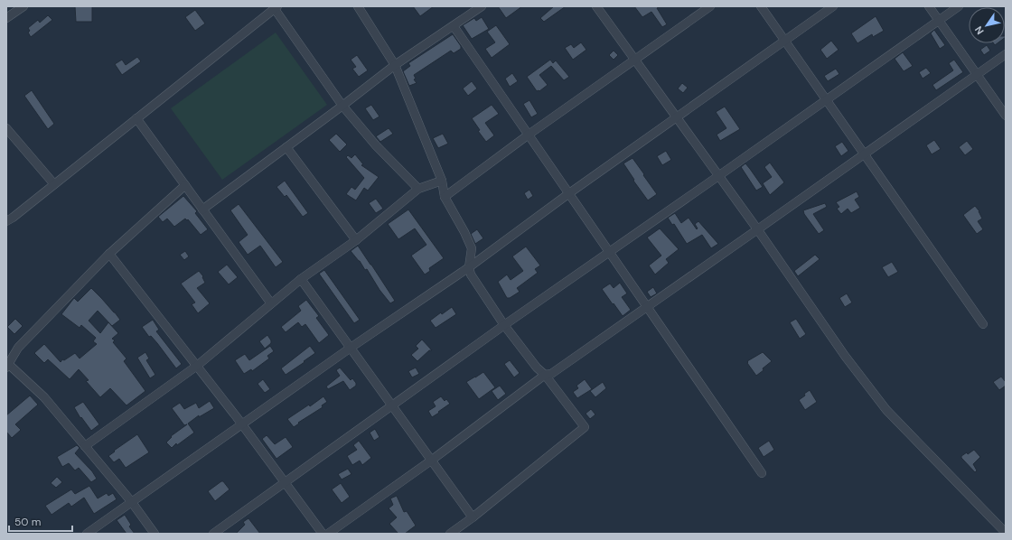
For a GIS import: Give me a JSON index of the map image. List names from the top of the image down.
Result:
{
  "scale_bar": "50 m",
  "north": "bottom left"
}
